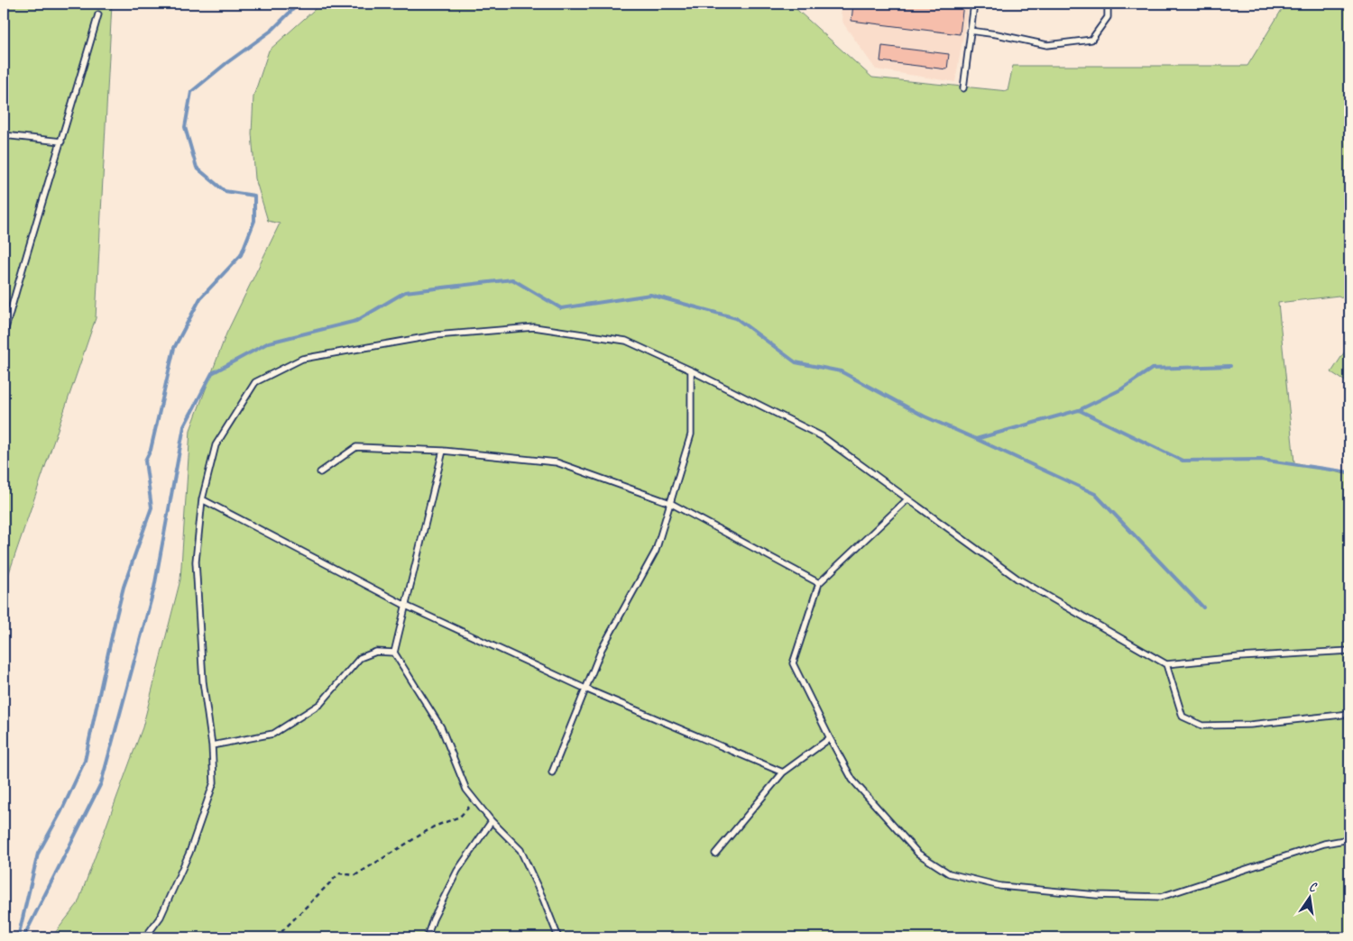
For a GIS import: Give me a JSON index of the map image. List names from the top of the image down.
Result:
{
  "north": "top"
}
